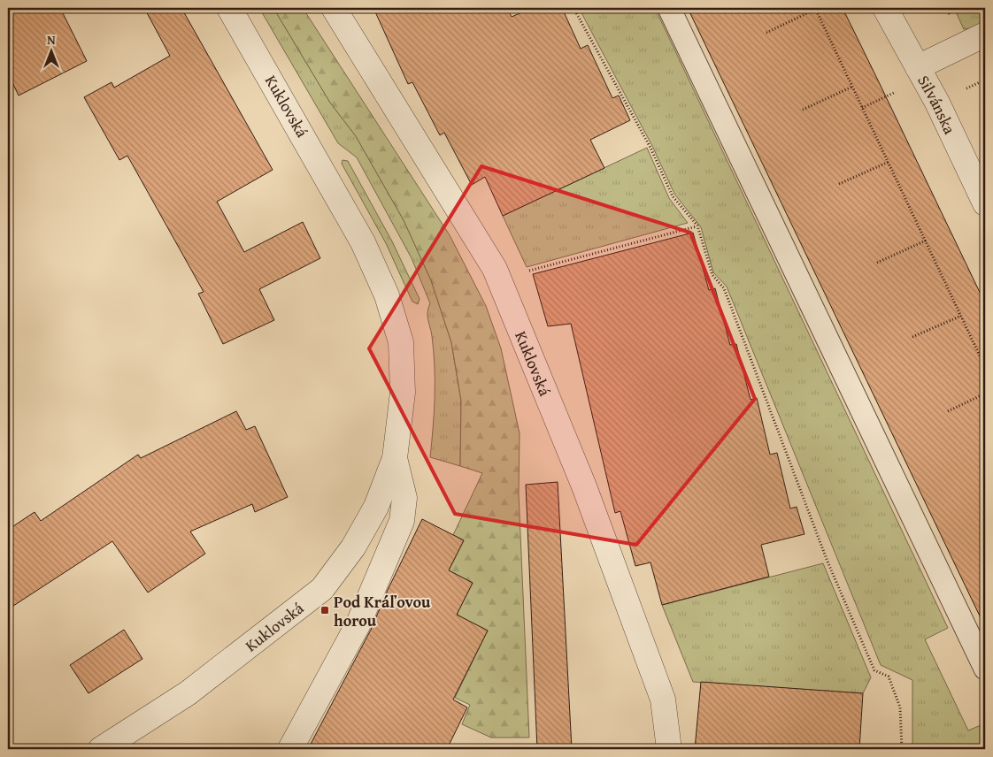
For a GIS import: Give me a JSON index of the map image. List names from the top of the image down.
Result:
{
  "streets": {
    "street": ["Silvánska", "Kuklovská"]
  },
  "places": {
    "transit": ["Pod Kráľovou horou"]
  },
  "north": "top"
}
